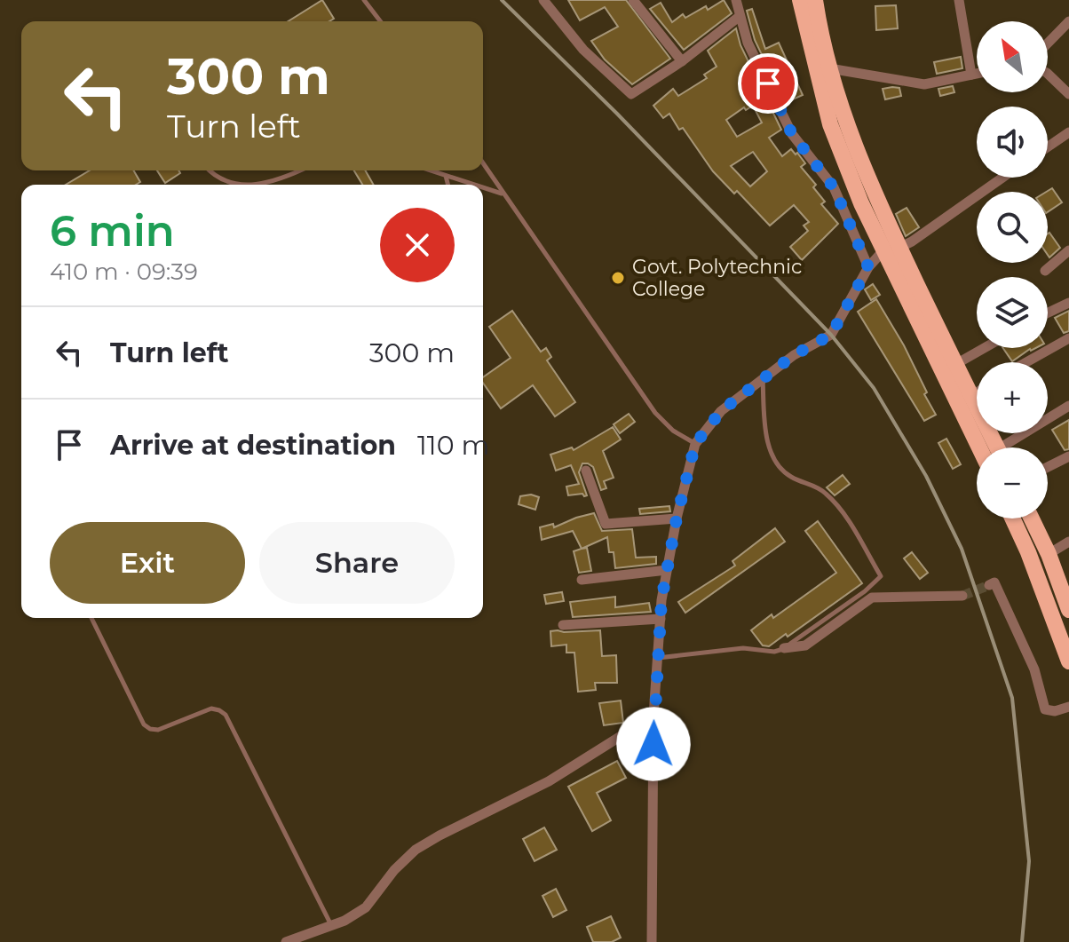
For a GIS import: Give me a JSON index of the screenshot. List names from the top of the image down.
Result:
{
  "places": ["Govt. Polytechnic College"],
  "north": "top left",
  "page": {
    "map_buttons": ["+", "−"],
    "turn": ["300 m", "Turn left"],
    "heading": ["6 min", "410 m · 09:39"],
    "list": [
      {
        "name": "Turn left",
        "value": "300 m"
      },
      {
        "name": "Arrive at destination",
        "value": "110 m"
      }
    ],
    "buttons": ["Exit", "Share"]
  }
}
